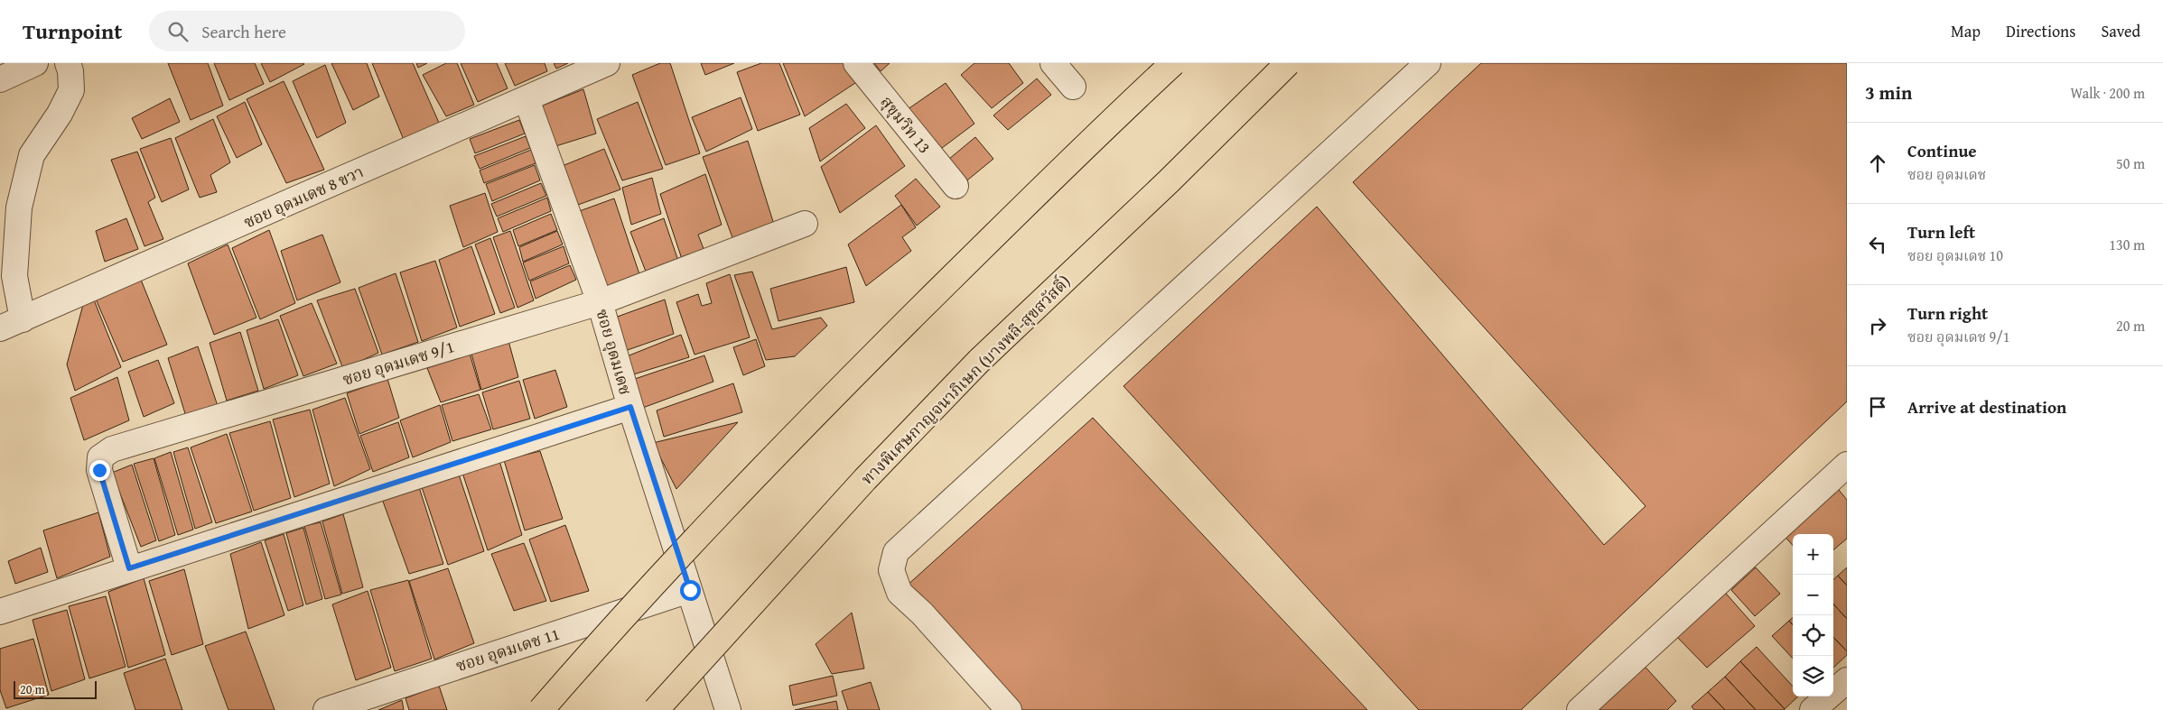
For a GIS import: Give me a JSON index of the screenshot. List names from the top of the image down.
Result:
{
  "streets": {
    "highway": ["ทางพิเศษกาญจนาภิเษก (บางพลี-สุขสวัสดิ์)"],
    "street": [
      "สุขุมวิท 13",
      "ซอย อุดมเดช 8 ขวา",
      "ซอย อุดมเดช",
      "ซอย อุดมเดช 9/1",
      "ซอย อุดมเดช 11"
    ]
  },
  "crossings": [
    ["ซอย อุดมเดช 8 ขวา", "ซอย อุดมเดช"],
    ["ซอย อุดมเดช", "ซอย อุดมเดช 9/1"],
    ["ซอย อุดมเดช", "ซอย อุดมเดช 11"]
  ],
  "scale_bar": "20 m",
  "page": {
    "header": "Turnpoint",
    "search": "Search here",
    "nav": ["Map", "Directions", "Saved"],
    "heading": ["3 min", "Walk · 200 m"],
    "list": [
      ["Continue", "ซอย อุดมเดช", "50 m"],
      ["Turn left", "ซอย อุดมเดช 10", "130 m"],
      ["Turn right", "ซอย อุดมเดช 9/1", "20 m"],
      "Arrive at destination"
    ],
    "map_buttons": ["+", "−"],
    "scale": "20 m"
  }
}
